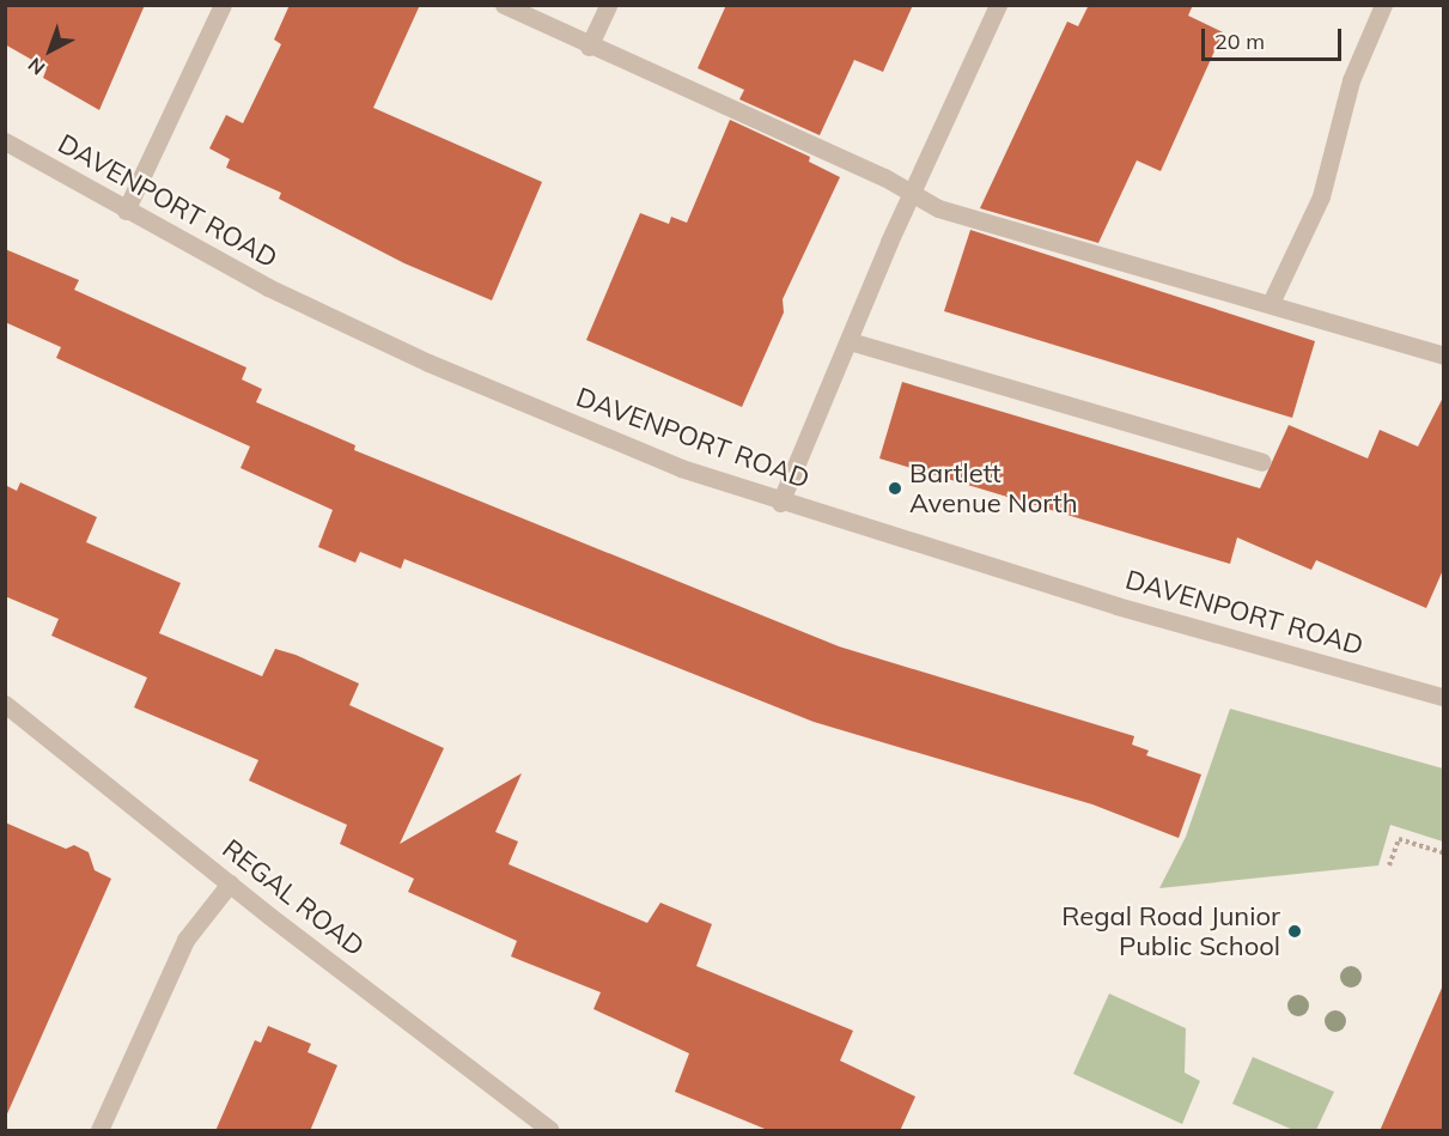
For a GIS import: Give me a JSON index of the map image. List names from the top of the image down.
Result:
{
  "streets": {
    "street": ["DAVENPORT ROAD", "REGAL ROAD"]
  },
  "places": ["Bartlett Avenue North", "Regal Road Junior Public School"],
  "scale_bar": "20 m",
  "north": "bottom left"
}
